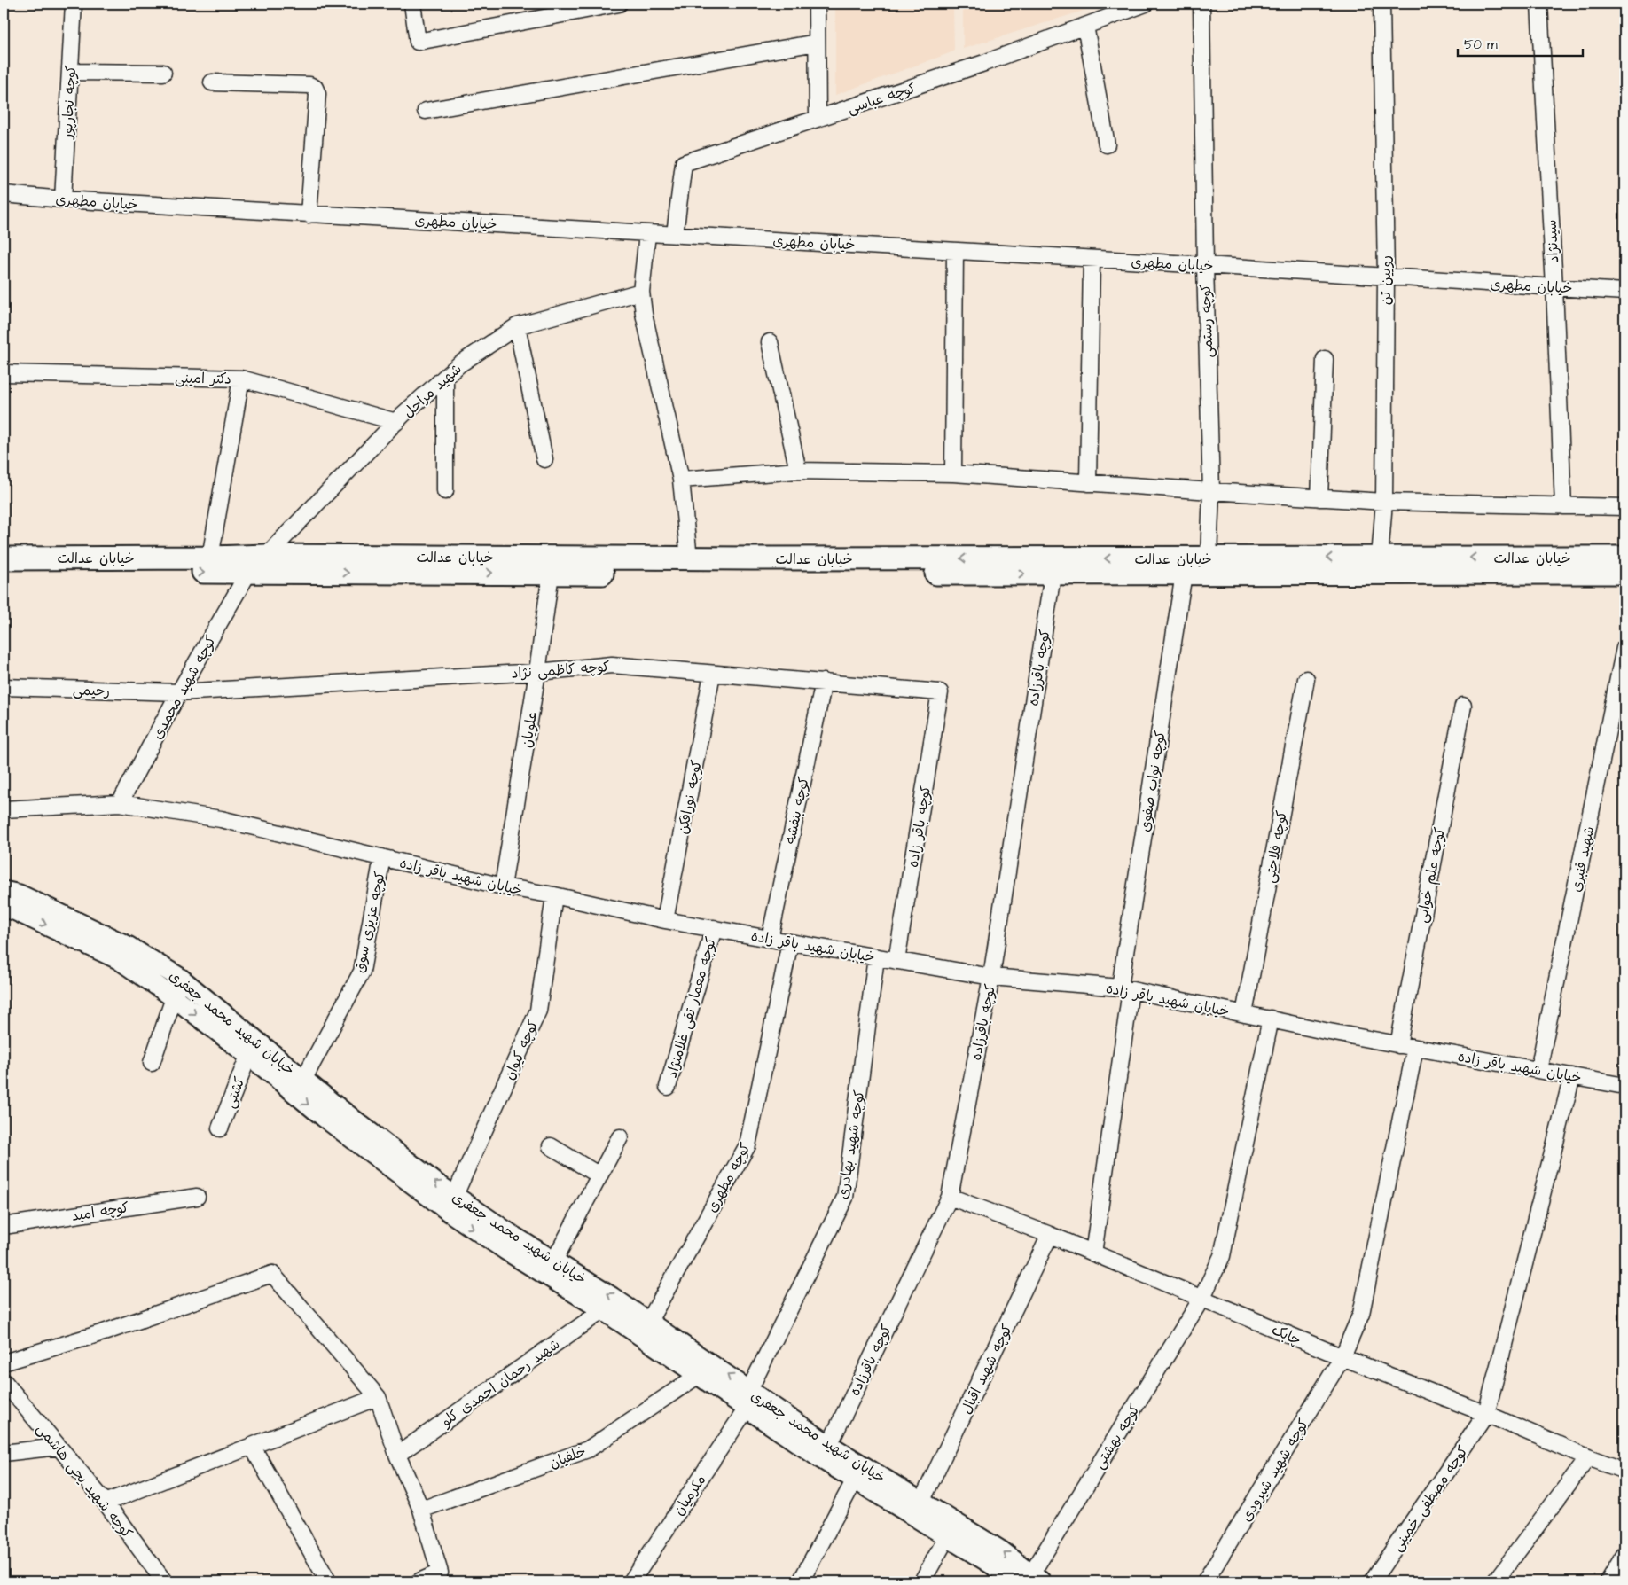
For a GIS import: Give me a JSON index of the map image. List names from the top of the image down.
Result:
{
  "streets": {
    "main road": ["خیابان عدالت"],
    "street": [
      "کوچه عباسی",
      "کوچه نجارپور",
      "خیابان مطهری",
      "سیدنژاد",
      "رویین تن",
      "کوچه رستمی",
      "دکتر امینی",
      "شهید مراحل",
      "کوچه باقرزاده",
      "کوچه کاظمی نژاد",
      "کوچه شهید محمدی",
      "رحیمی",
      "علویان",
      "کوچه نواب صفوی",
      "کوچه نورافکن",
      "کوچه بنفشه",
      "کوچه باقر زاده",
      "کوچه فلاحتی",
      "شهید قنبری",
      "کوچه علم خوانی",
      "خیابان شهید باقر زاده",
      "کوچه عزیزی سوق",
      "کوچه معمار تقی غلامنژاد",
      "خیابان شهید محمد جعفری",
      "کوچه کیوان",
      "کشتی",
      "کوچه شهید بهادری",
      "کوچه مطهری",
      "کوچه امید",
      "چابک",
      "کوچه شهید اقبال",
      "شهید رحمان احمدی کلو",
      "کوچه بهشتی",
      "خلفیان",
      "کوچه شهید شیرودی",
      "کوچه شهید یحی هاشمی",
      "مکرمیان",
      "کوچه مصطفی خمینی"
    ]
  },
  "crossings": [
    ["کوچه عباسی", "خیابان مطهری"],
    ["کوچه نجارپور", "خیابان مطهری"],
    ["خیابان مطهری", "سیدنژاد"],
    ["خیابان مطهری", "رویین تن"],
    ["خیابان مطهری", "کوچه رستمی"],
    ["رویین تن", "خیابان عدالت"],
    ["کوچه رستمی", "خیابان عدالت"],
    ["دکتر امینی", "شهید مراحل"],
    ["شهید مراحل", "خیابان عدالت"],
    ["خیابان عدالت", "کوچه باقرزاده"],
    ["خیابان عدالت", "کوچه شهید محمدی"],
    ["خیابان عدالت", "علویان"],
    ["خیابان عدالت", "کوچه نواب صفوی"],
    ["کوچه باقرزاده", "خیابان شهید باقر زاده"],
    ["کوچه باقرزاده", "خیابان شهید محمد جعفری"],
    ["کوچه باقرزاده", "چابک"],
    ["کوچه کاظمی نژاد", "کوچه شهید محمدی"],
    ["کوچه کاظمی نژاد", "رحیمی"],
    ["کوچه کاظمی نژاد", "علویان"],
    ["کوچه کاظمی نژاد", "کوچه نورافکن"],
    ["کوچه کاظمی نژاد", "کوچه بنفشه"],
    ["کوچه کاظمی نژاد", "کوچه باقر زاده"],
    ["کوچه شهید محمدی", "رحیمی"],
    ["کوچه شهید محمدی", "خیابان شهید باقر زاده"],
    ["علویان", "خیابان شهید باقر زاده"],
    ["کوچه نواب صفوی", "خیابان شهید باقر زاده"],
    ["کوچه نواب صفوی", "چابک"],
    ["کوچه نورافکن", "خیابان شهید باقر زاده"],
    ["کوچه بنفشه", "خیابان شهید باقر زاده"],
    ["کوچه باقر زاده", "خیابان شهید باقر زاده"],
    ["کوچه فلاحتی", "خیابان شهید باقر زاده"],
    ["شهید قنبری", "خیابان شهید باقر زاده"],
    ["کوچه علم خوانی", "خیابان شهید باقر زاده"],
    ["خیابان شهید باقر زاده", "کوچه عزیزی سوق"],
    ["خیابان شهید باقر زاده", "کوچه معمار تقی غلامنژاد"],
    ["خیابان شهید باقر زاده", "کوچه کیوان"],
    ["خیابان شهید باقر زاده", "کوچه شهید بهادری"],
    ["خیابان شهید باقر زاده", "کوچه مطهری"],
    ["خیابان شهید باقر زاده", "کوچه بهشتی"],
    ["خیابان شهید باقر زاده", "کوچه شهید شیرودی"],
    ["کوچه عزیزی سوق", "خیابان شهید محمد جعفری"],
    ["خیابان شهید محمد جعفری", "کوچه کیوان"],
    ["خیابان شهید محمد جعفری", "کشتی"],
    ["خیابان شهید محمد جعفری", "کوچه شهید بهادری"],
    ["خیابان شهید محمد جعفری", "کوچه مطهری"],
    ["خیابان شهید محمد جعفری", "کوچه شهید اقبال"],
    ["خیابان شهید محمد جعفری", "شهید رحمان احمدی کلو"],
    ["خیابان شهید محمد جعفری", "کوچه بهشتی"],
    ["خیابان شهید محمد جعفری", "خلفیان"],
    ["خیابان شهید محمد جعفری", "مکرمیان"],
    ["کوچه شهید بهادری", "مکرمیان"],
    ["چابک", "کوچه شهید اقبال"],
    ["چابک", "کوچه بهشتی"],
    ["چابک", "کوچه شهید شیرودی"],
    ["چابک", "کوچه مصطفی خمینی"]
  ],
  "scale_bar": "50 m"
}
